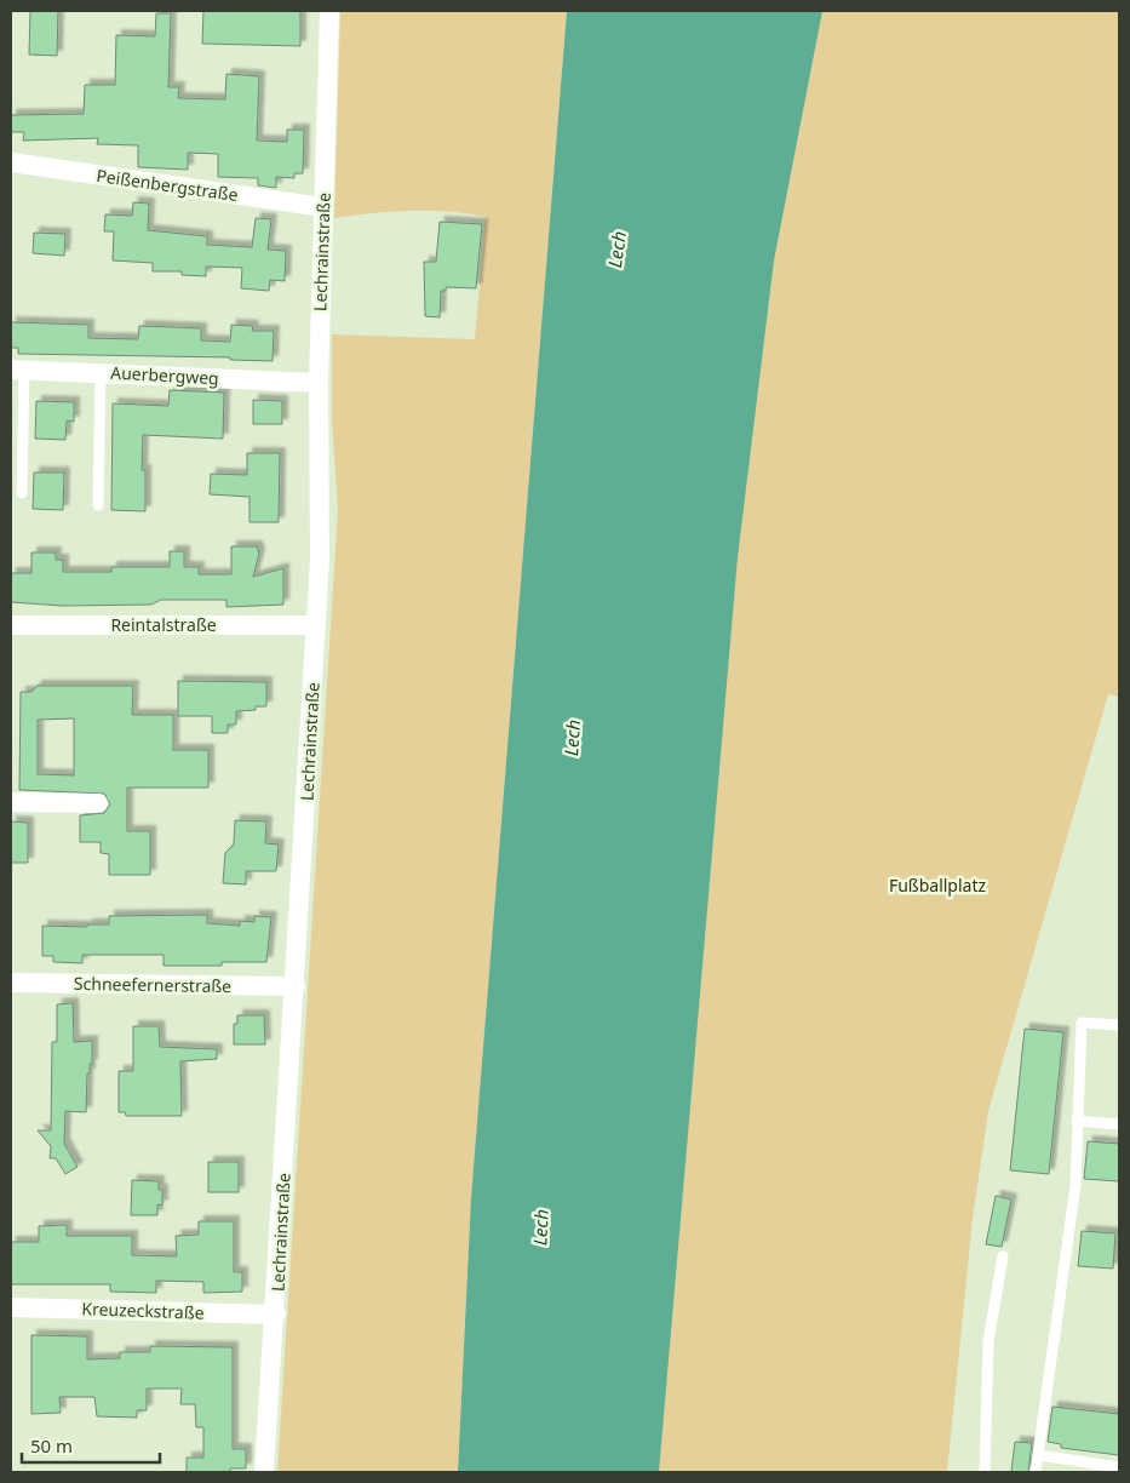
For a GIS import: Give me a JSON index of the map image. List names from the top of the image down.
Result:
{
  "streets": {
    "street": [
      "Peißenbergstraße",
      "Lechrainstraße",
      "Auerbergweg",
      "Reintalstraße",
      "Schneefernerstraße",
      "Kreuzeckstraße"
    ]
  },
  "crossings": [
    ["Peißenbergstraße", "Lechrainstraße"],
    ["Lechrainstraße", "Auerbergweg"],
    ["Lechrainstraße", "Reintalstraße"],
    ["Lechrainstraße", "Schneefernerstraße"],
    ["Lechrainstraße", "Kreuzeckstraße"]
  ],
  "water": ["Lech"],
  "parks": ["Fußballplatz"],
  "scale_bar": "50 m"
}
